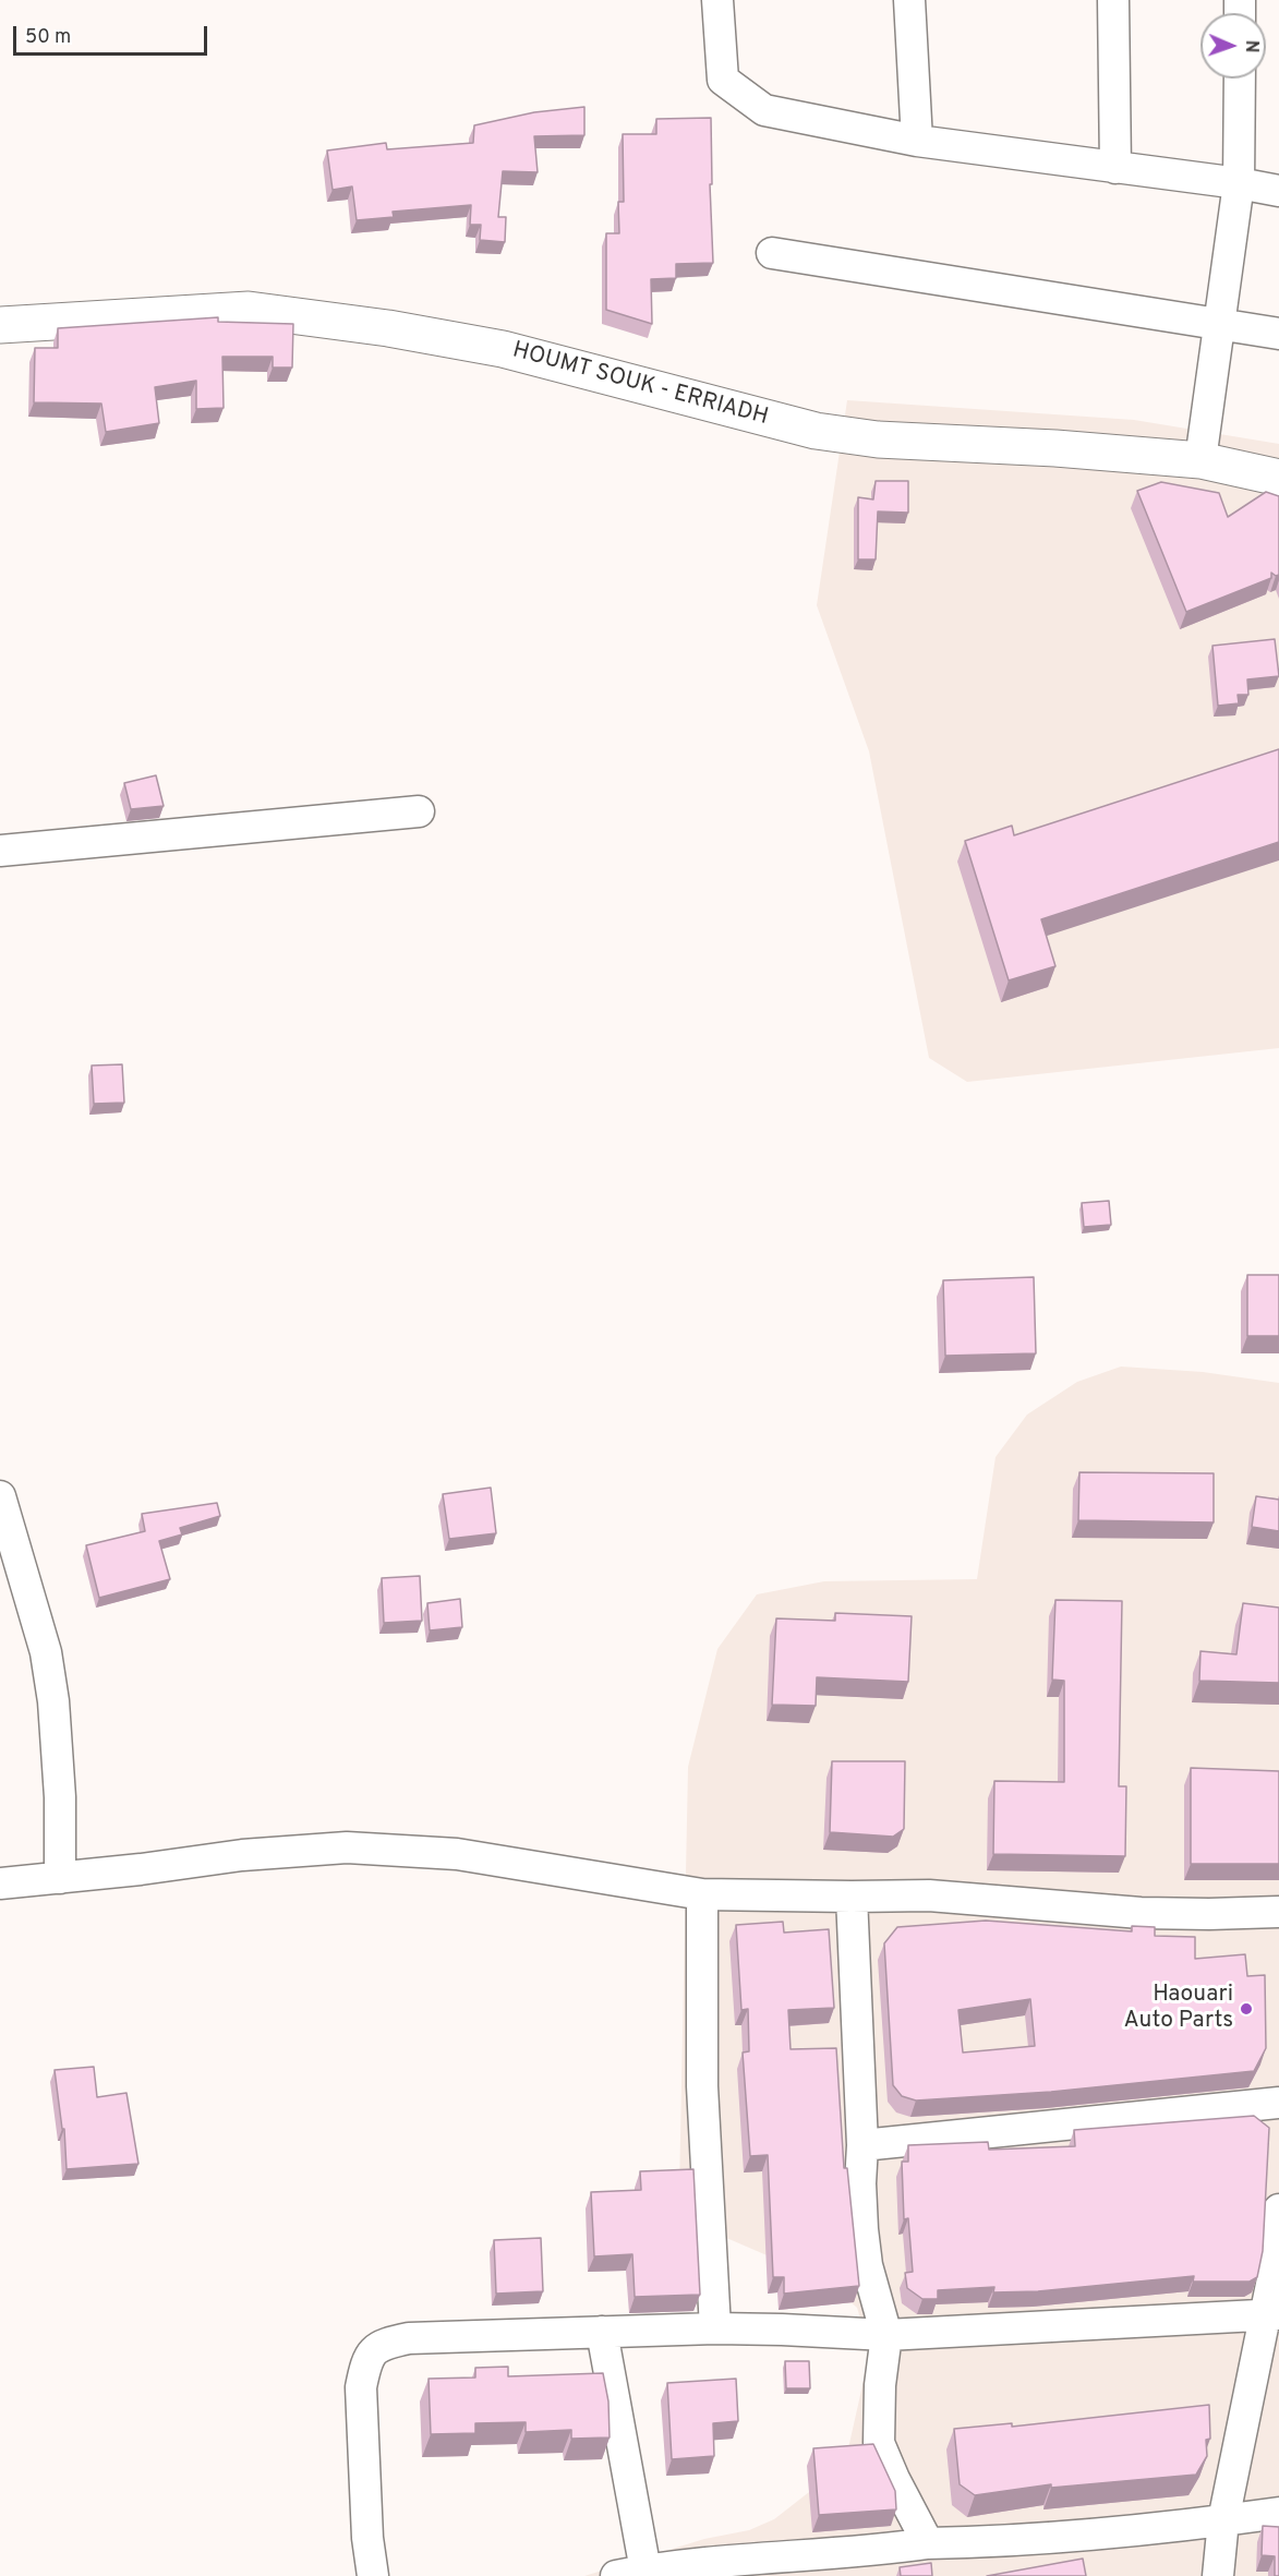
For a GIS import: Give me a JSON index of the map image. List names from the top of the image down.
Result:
{
  "streets": {
    "street": ["HOUMT SOUK - ERRIADH"]
  },
  "places": ["Haouari Auto Parts"],
  "scale_bar": "50 m",
  "north": "right"
}
